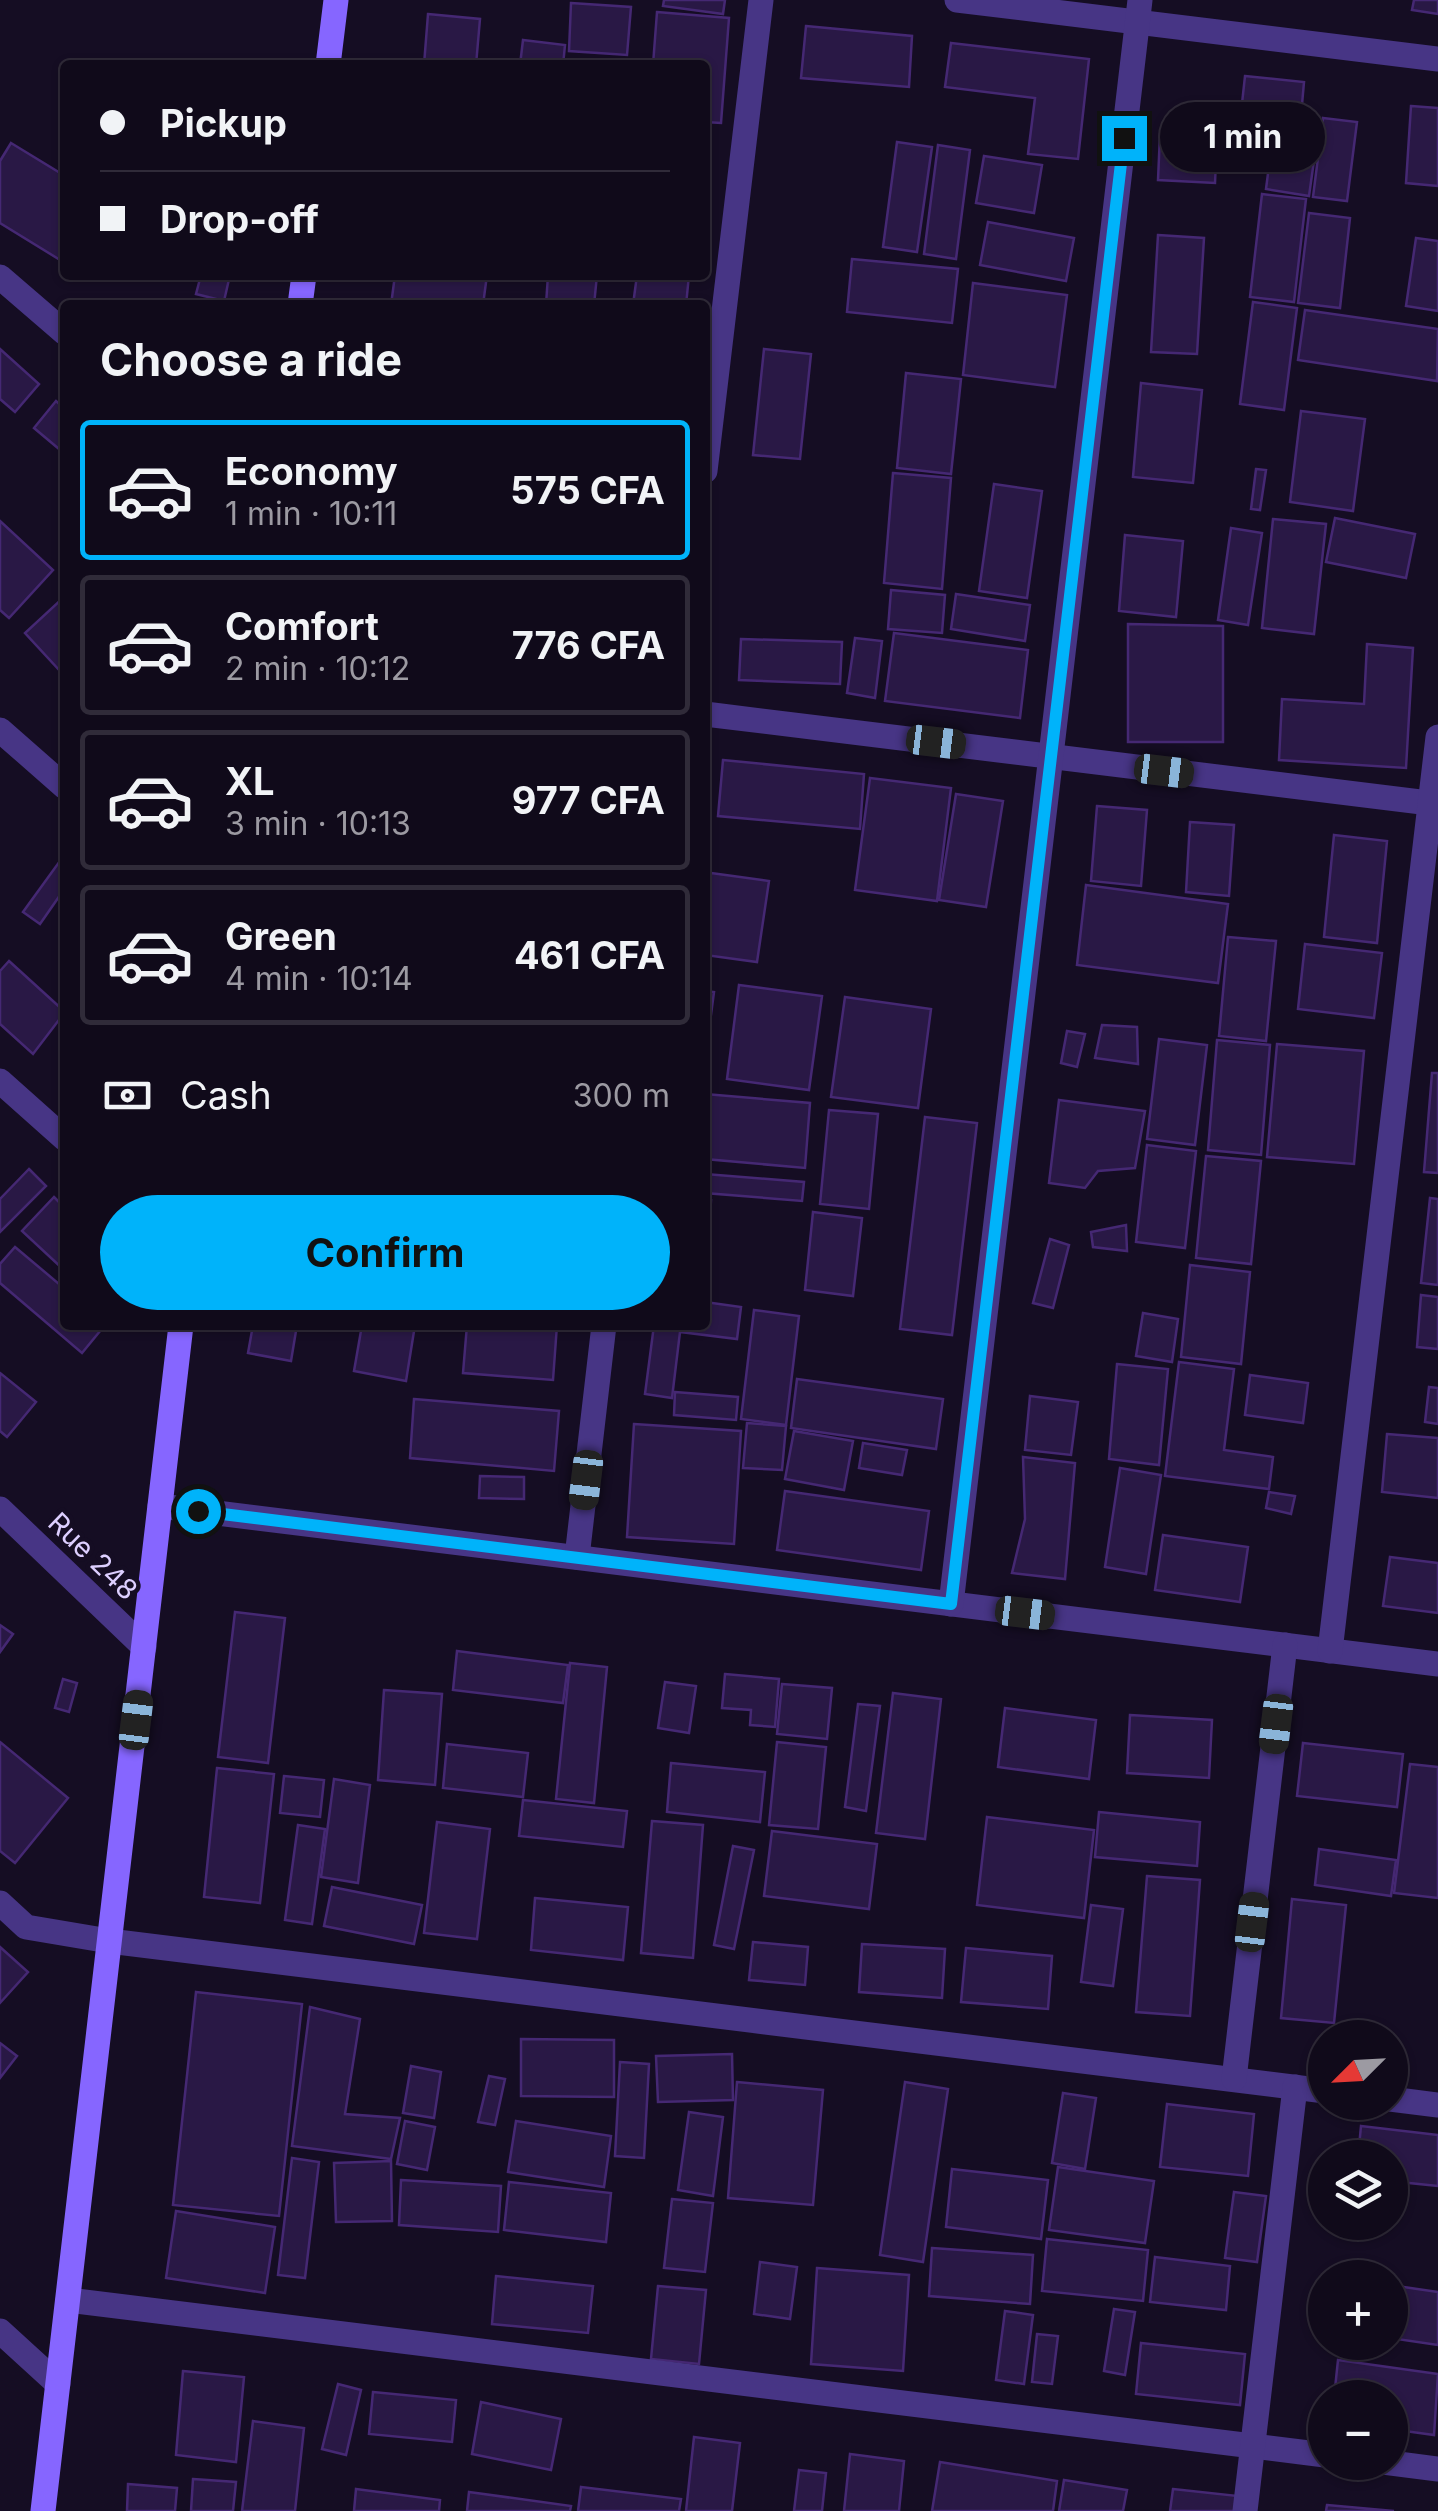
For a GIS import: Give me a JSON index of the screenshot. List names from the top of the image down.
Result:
{
  "streets": {
    "street": ["Rue 248"]
  },
  "north": "bottom left",
  "page": {
    "banner": ["Pickup", "Drop-off"],
    "bubble": "1 min",
    "heading": "Choose a ride",
    "list": [
      {
        "name": "Economy",
        "note": "1 min · 10:11",
        "value": "575 CFA"
      },
      {
        "name": "Comfort",
        "note": "2 min · 10:12",
        "value": "776 CFA"
      },
      {
        "name": "XL",
        "note": "3 min · 10:13",
        "value": "977 CFA"
      },
      {
        "name": "Green",
        "note": "4 min · 10:14",
        "value": "461 CFA"
      }
    ],
    "pay": ["Cash", "300 m"],
    "buttons": "Confirm",
    "map_buttons": ["+", "−"]
  }
}
